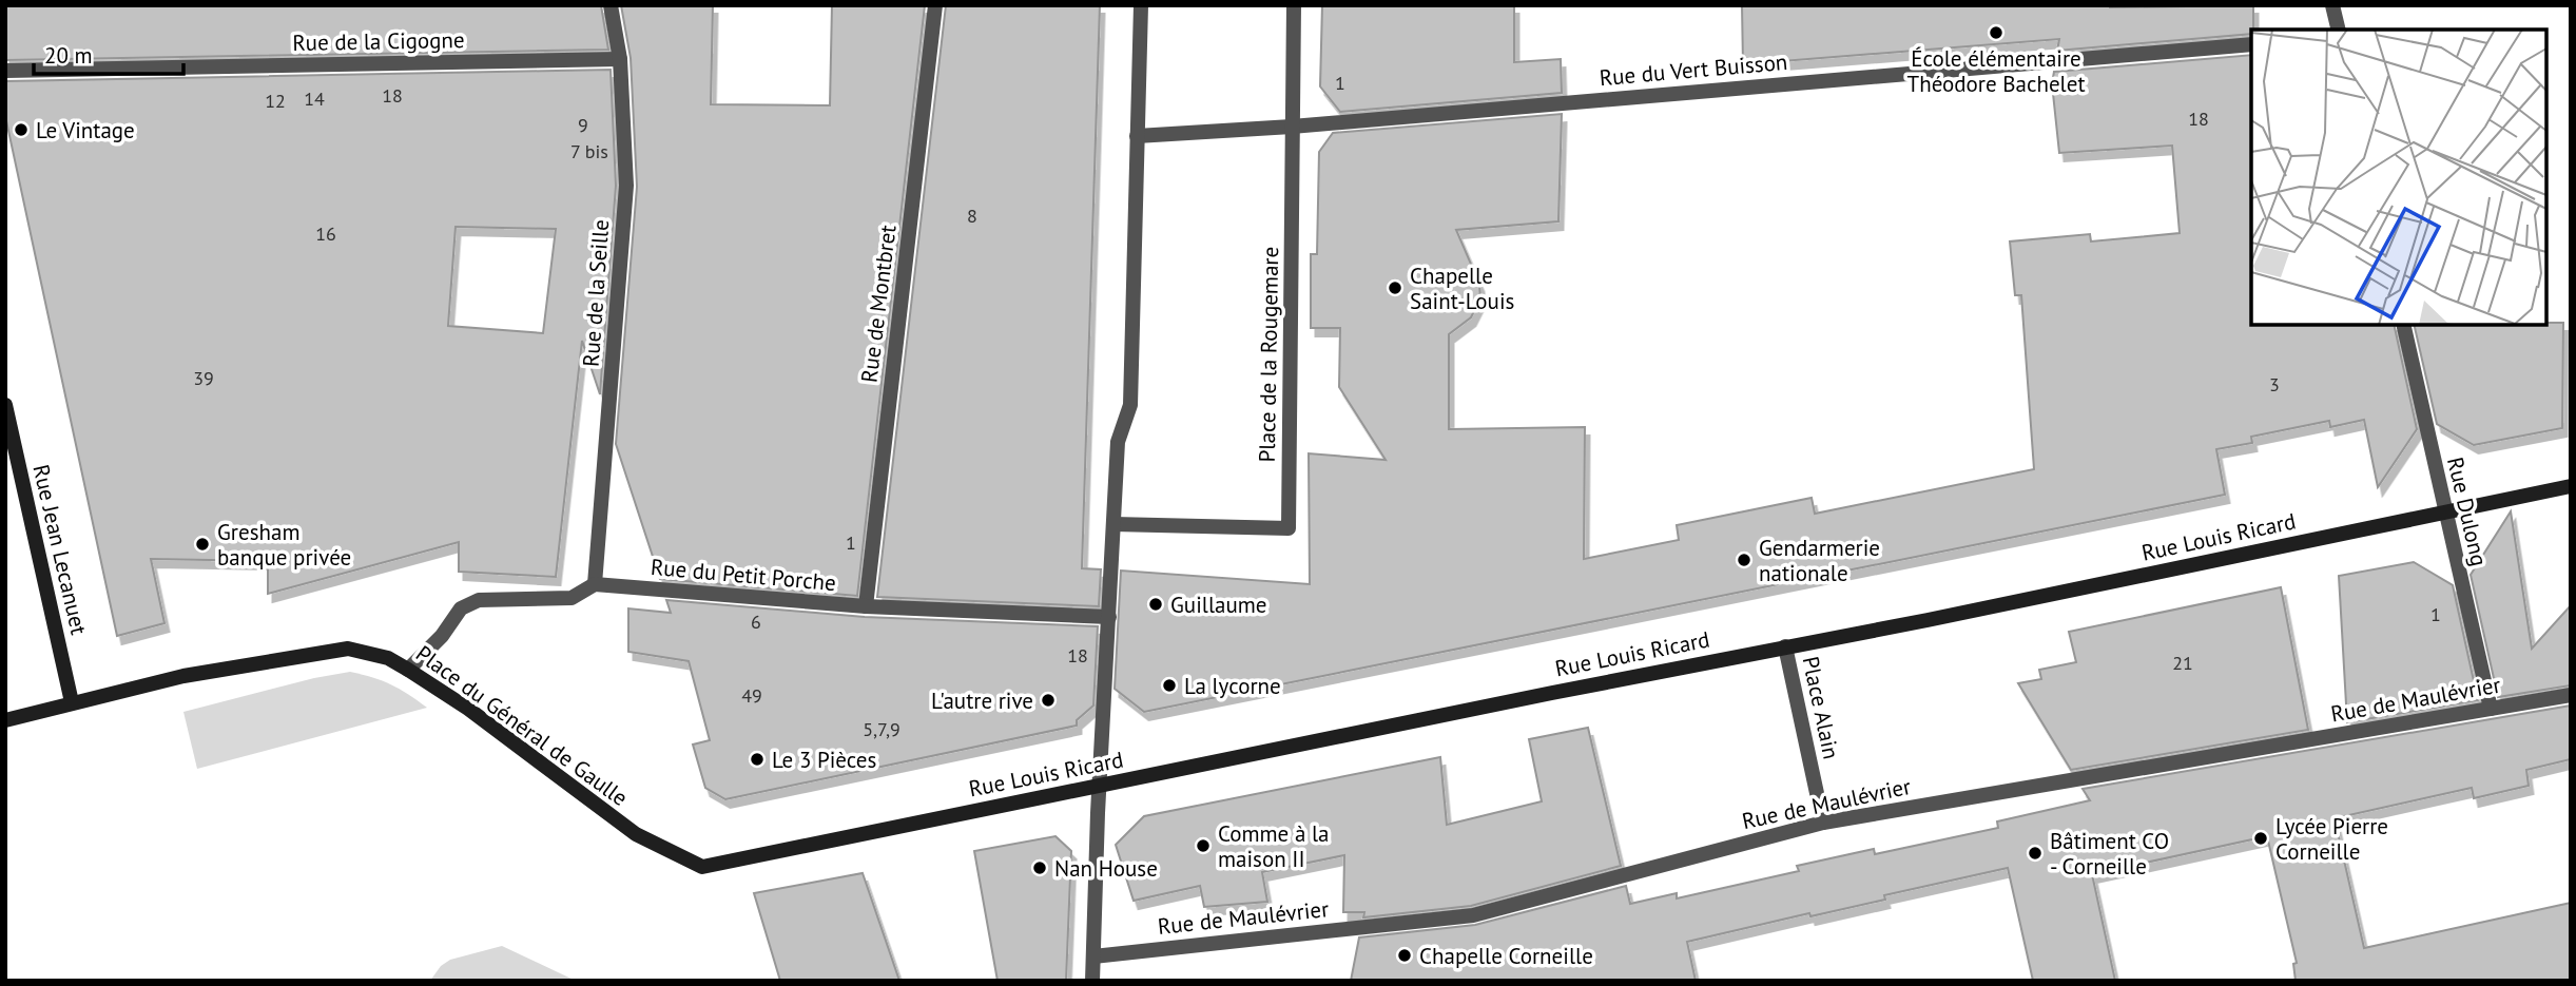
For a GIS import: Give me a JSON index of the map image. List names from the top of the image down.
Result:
{
  "streets": {
    "street": [
      "Rue de la Cigogne",
      "Rue du Vert Buisson",
      "Rue de la Seille",
      "Rue de Montbret",
      "Place de la Rougemare",
      "Rue Dulong",
      "Rue Louis Ricard",
      "Rue Jean Lecanuet",
      "Rue du Petit Porche",
      "Rue de Maulévrier",
      "Place Alain",
      "Place du Général de Gaulle"
    ]
  },
  "crossings": [
    ["Rue de la Cigogne", "Rue de la Seille"],
    ["Rue du Vert Buisson", "Place de la Rougemare"],
    ["Rue de la Seille", "Rue du Petit Porche"],
    ["Rue de Montbret", "Rue du Petit Porche"],
    ["Rue Dulong", "Rue Louis Ricard"],
    ["Rue Dulong", "Rue de Maulévrier"],
    ["Rue Louis Ricard", "Place Alain"],
    ["Rue Louis Ricard", "Place du Général de Gaulle"],
    ["Rue Jean Lecanuet", "Place du Général de Gaulle"],
    ["Rue du Petit Porche", "Place du Général de Gaulle"],
    ["Rue de Maulévrier", "Place Alain"]
  ],
  "places": [
    "École élémentaire Théodore Bachelet",
    "Le Vintage",
    "Chapelle Saint-Louis",
    "Gresham banque privée",
    "Gendarmerie nationale",
    "Guillaume",
    "La lycorne",
    "L'autre rive",
    "Le 3 Pièces",
    "Lycée Pierre Corneille",
    "Comme à la maison II",
    "Bâtiment CO - Corneille",
    "Nan House",
    "Chapelle Corneille"
  ],
  "house_numbers": [
    "1",
    "18",
    "14",
    "12",
    "18",
    "9",
    "7 bis",
    "8",
    "16",
    "39",
    "3",
    "1",
    "1",
    "6",
    "18",
    "21",
    "49",
    "5,7,9"
  ],
  "scale_bar": "20 m"
}
